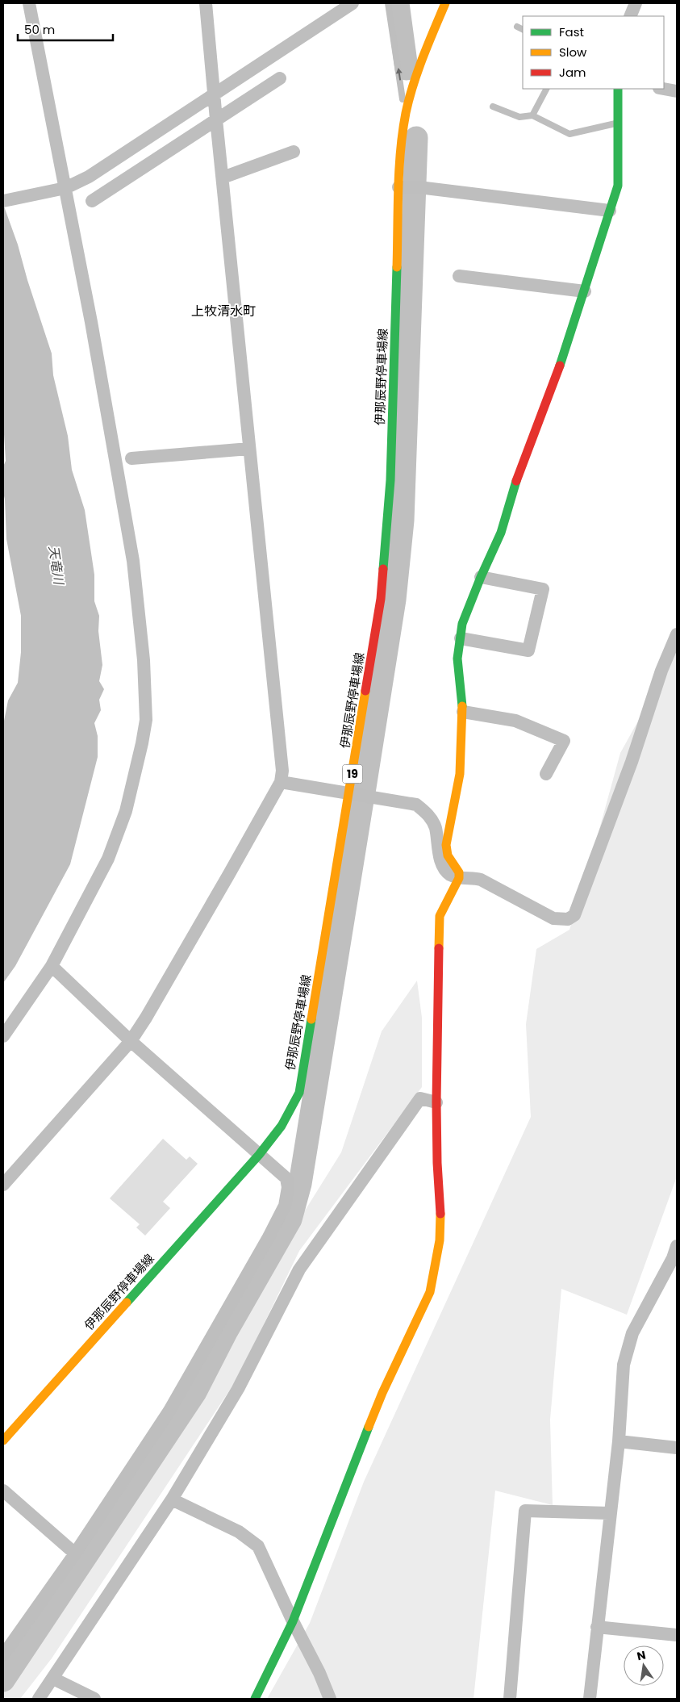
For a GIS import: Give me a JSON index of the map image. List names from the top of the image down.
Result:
{
  "streets": {
    "street": ["伊那辰野停車場線", "19"]
  },
  "districts": ["上牧清水町"],
  "water": ["天竜川"],
  "legend": ["Fast", "Slow", "Jam"],
  "scale_bar": "50 m",
  "north": "top"
}
